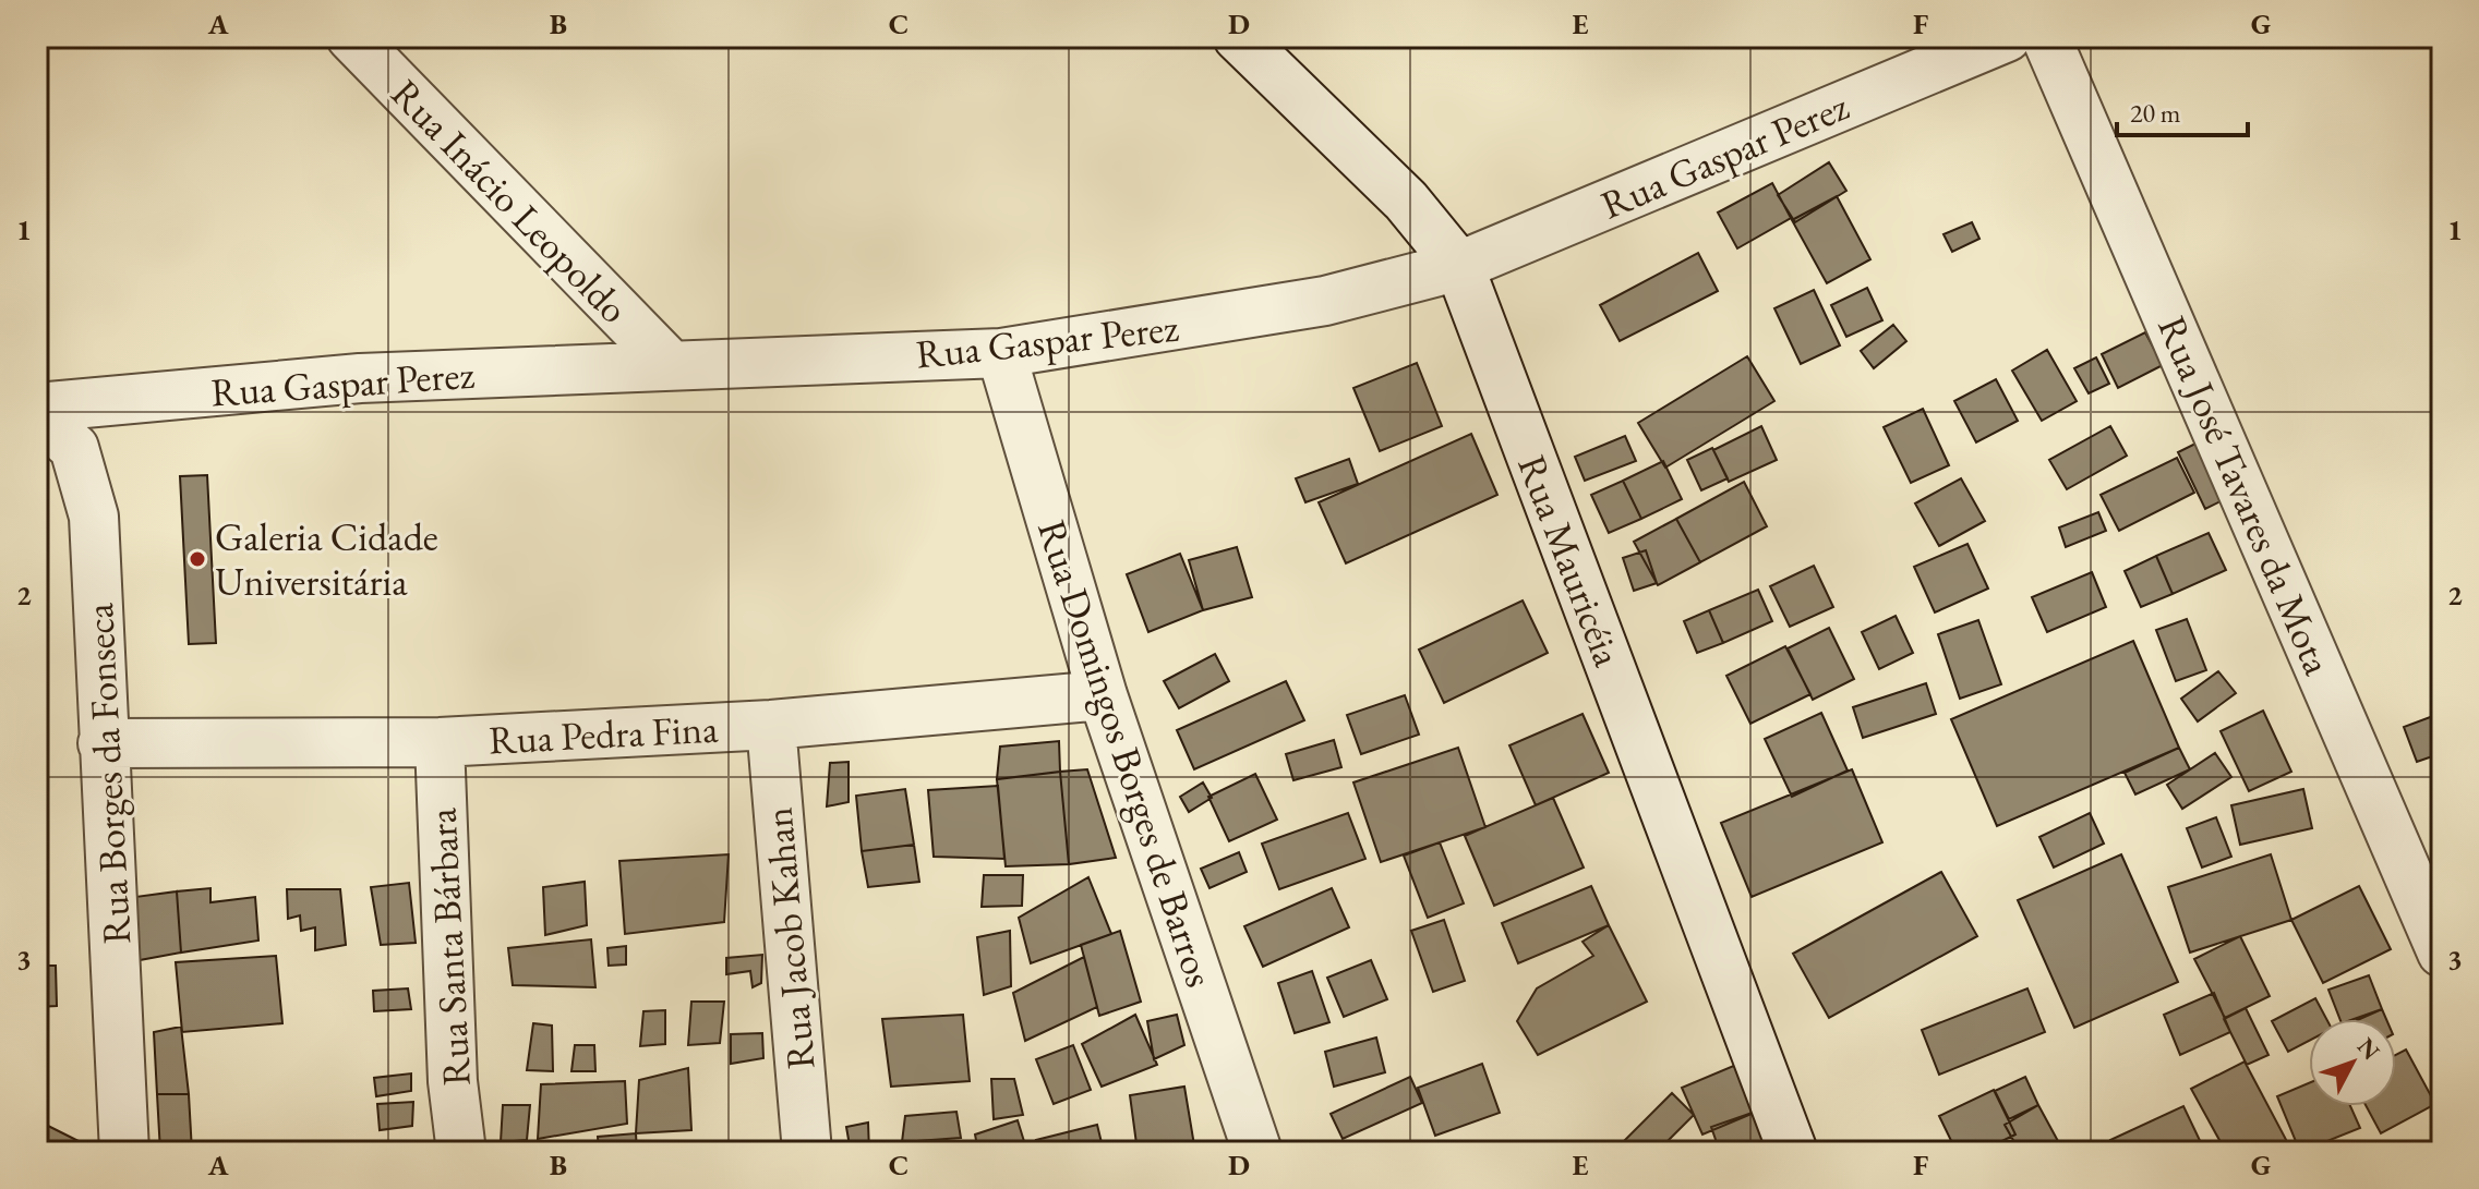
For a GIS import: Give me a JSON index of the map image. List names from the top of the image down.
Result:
{
  "streets": {
    "street": [
      "Rua Gaspar Perez",
      "Rua Inácio Leopoldo",
      "Rua José Tavares da Mota",
      "Rua Mauricéia",
      "Rua Pedra Fina",
      "Rua Domingos Borges de Barros",
      "Rua Borges da Fonseca",
      "Rua Jacob Kahan",
      "Rua Santa Bárbara"
    ]
  },
  "crossings": [
    ["Rua Gaspar Perez", "Rua Inácio Leopoldo"],
    ["Rua Gaspar Perez", "Rua Mauricéia"],
    ["Rua Gaspar Perez", "Rua Domingos Borges de Barros"],
    ["Rua Pedra Fina", "Rua Domingos Borges de Barros"],
    ["Rua Pedra Fina", "Rua Borges da Fonseca"],
    ["Rua Pedra Fina", "Rua Jacob Kahan"],
    ["Rua Pedra Fina", "Rua Santa Bárbara"]
  ],
  "places": ["Galeria Cidade Universitária"],
  "scale_bar": "20 m",
  "north": "top right",
  "grid": {
    "columns": [
      "A",
      "B",
      "C",
      "D",
      "E",
      "F",
      "G"
    ],
    "rows": ["1", "2", "3"]
  }
}
